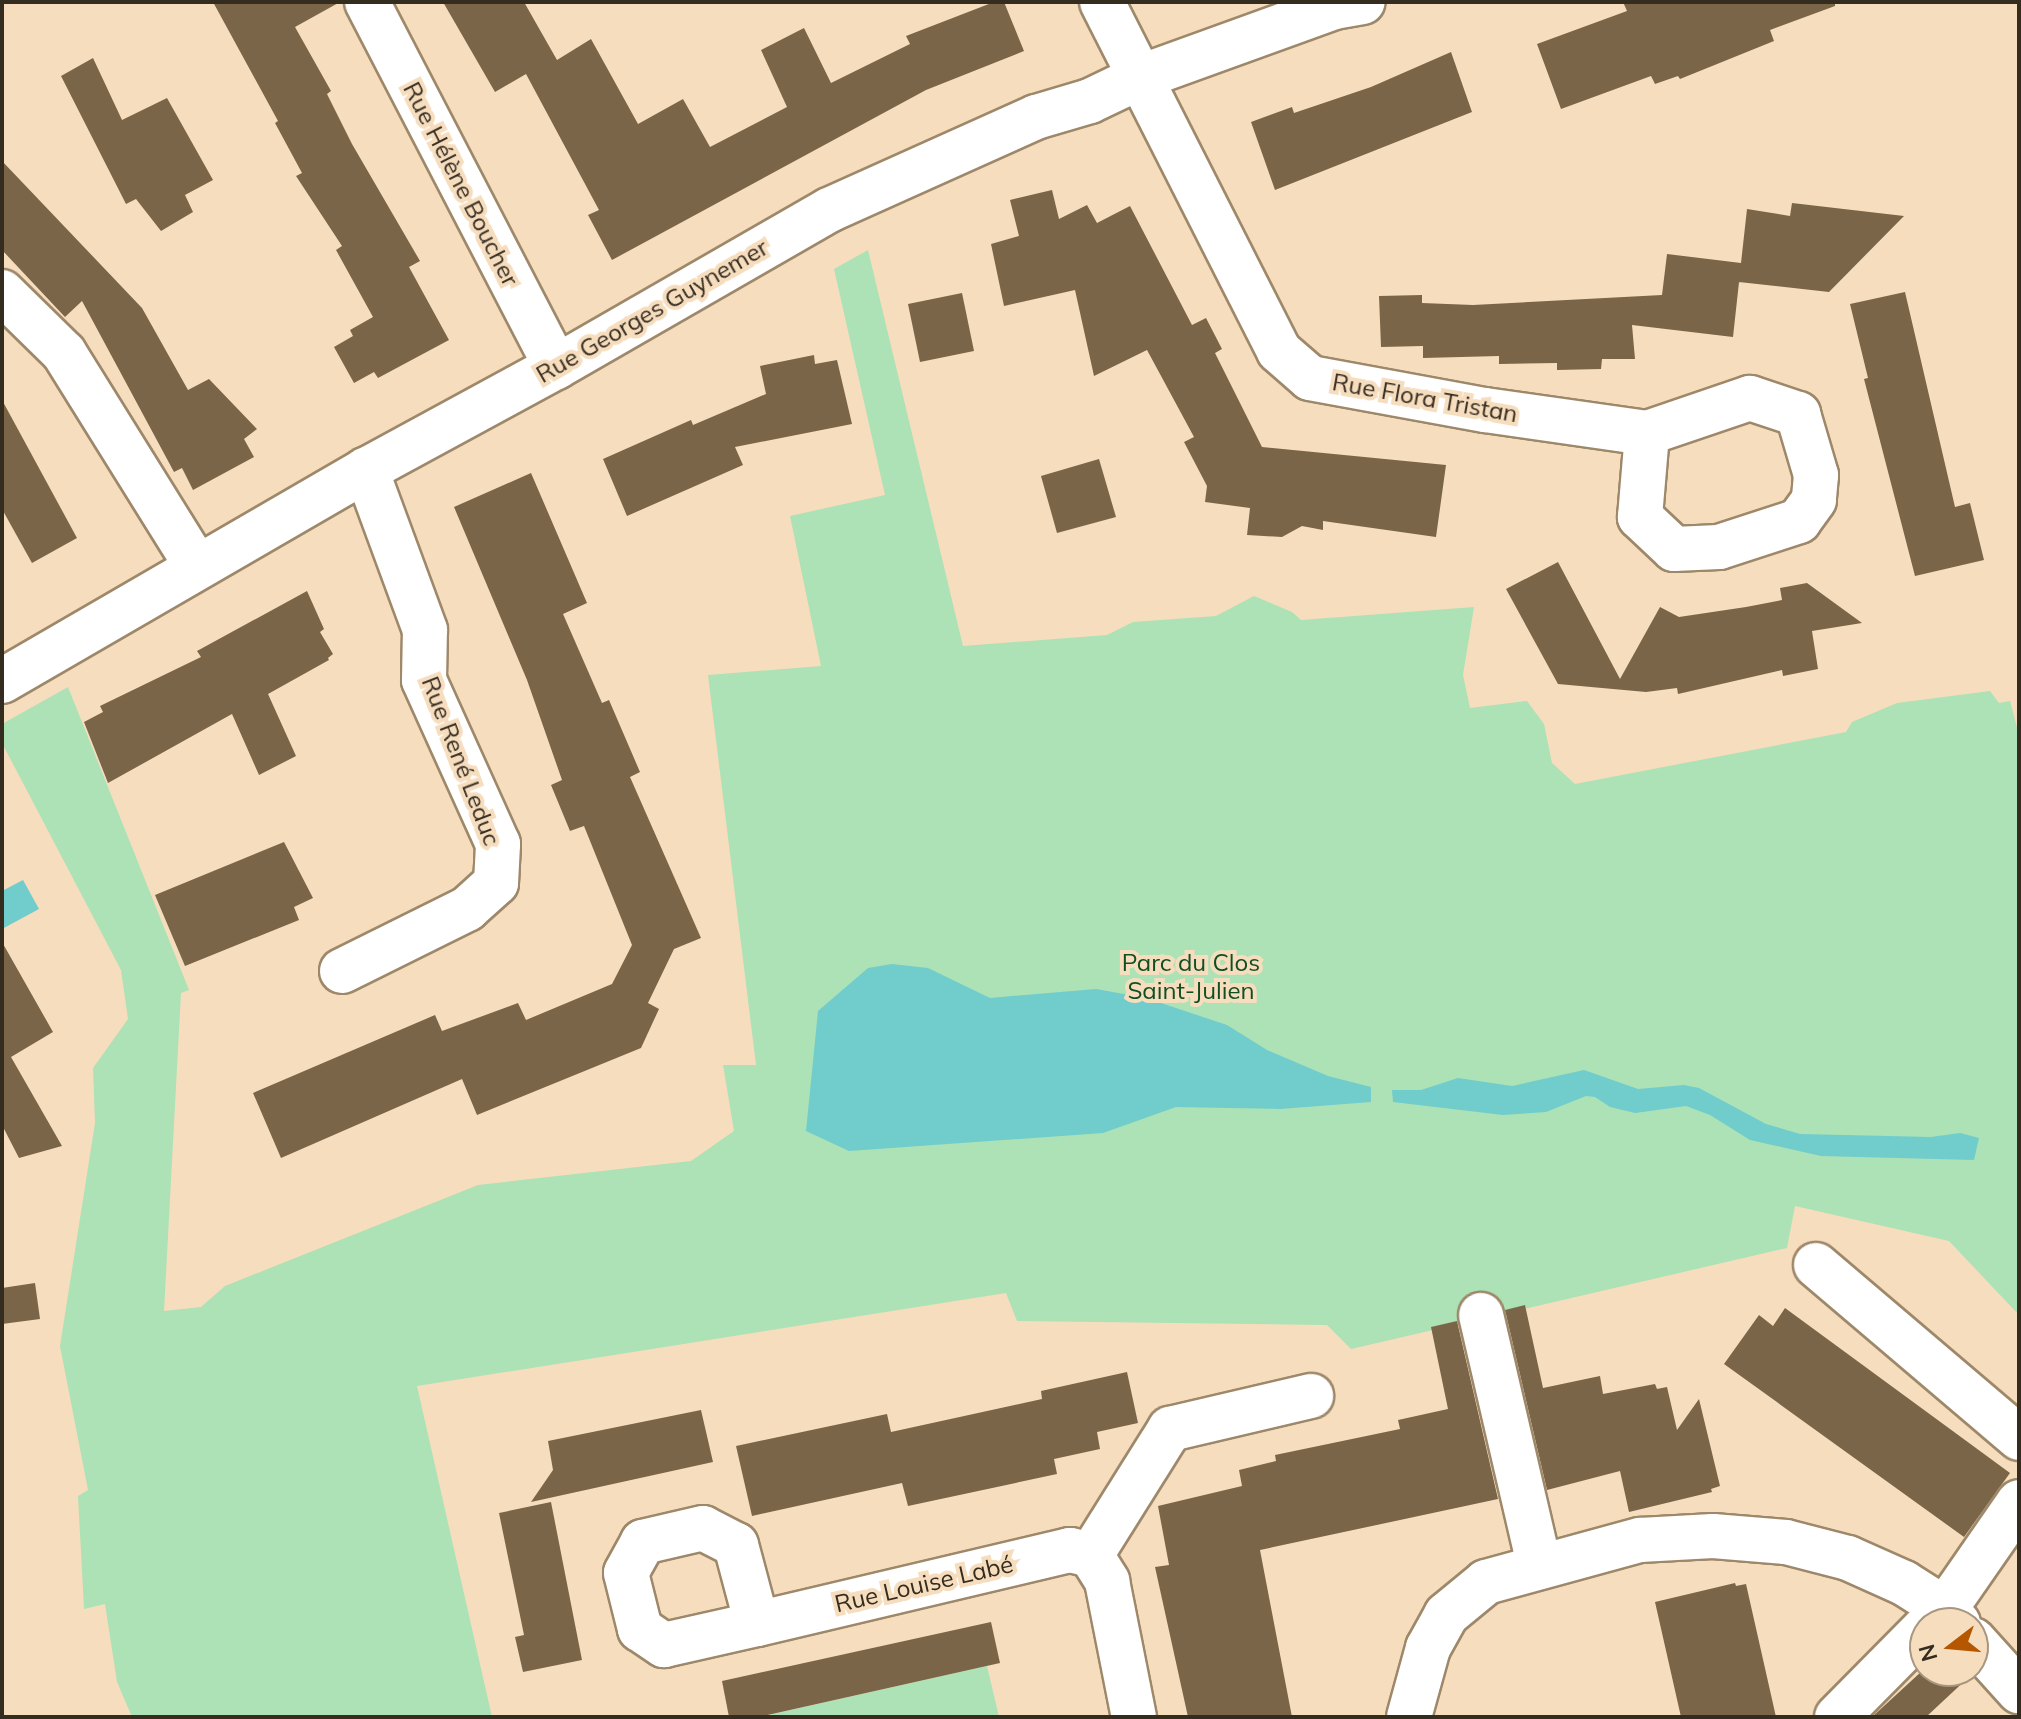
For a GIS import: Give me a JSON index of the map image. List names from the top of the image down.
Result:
{
  "streets": {
    "street": [
      "Rue Hélène Boucher",
      "Rue Georges Guynemer",
      "Rue Flora Tristan",
      "Rue René Leduc",
      "Rue Louise Labé"
    ]
  },
  "crossings": [
    ["Rue Hélène Boucher", "Rue Georges Guynemer"],
    ["Rue Georges Guynemer", "Rue Flora Tristan"],
    ["Rue Georges Guynemer", "Rue René Leduc"]
  ],
  "parks": ["Parc du Clos Saint-Julien"],
  "north": "left"
}
